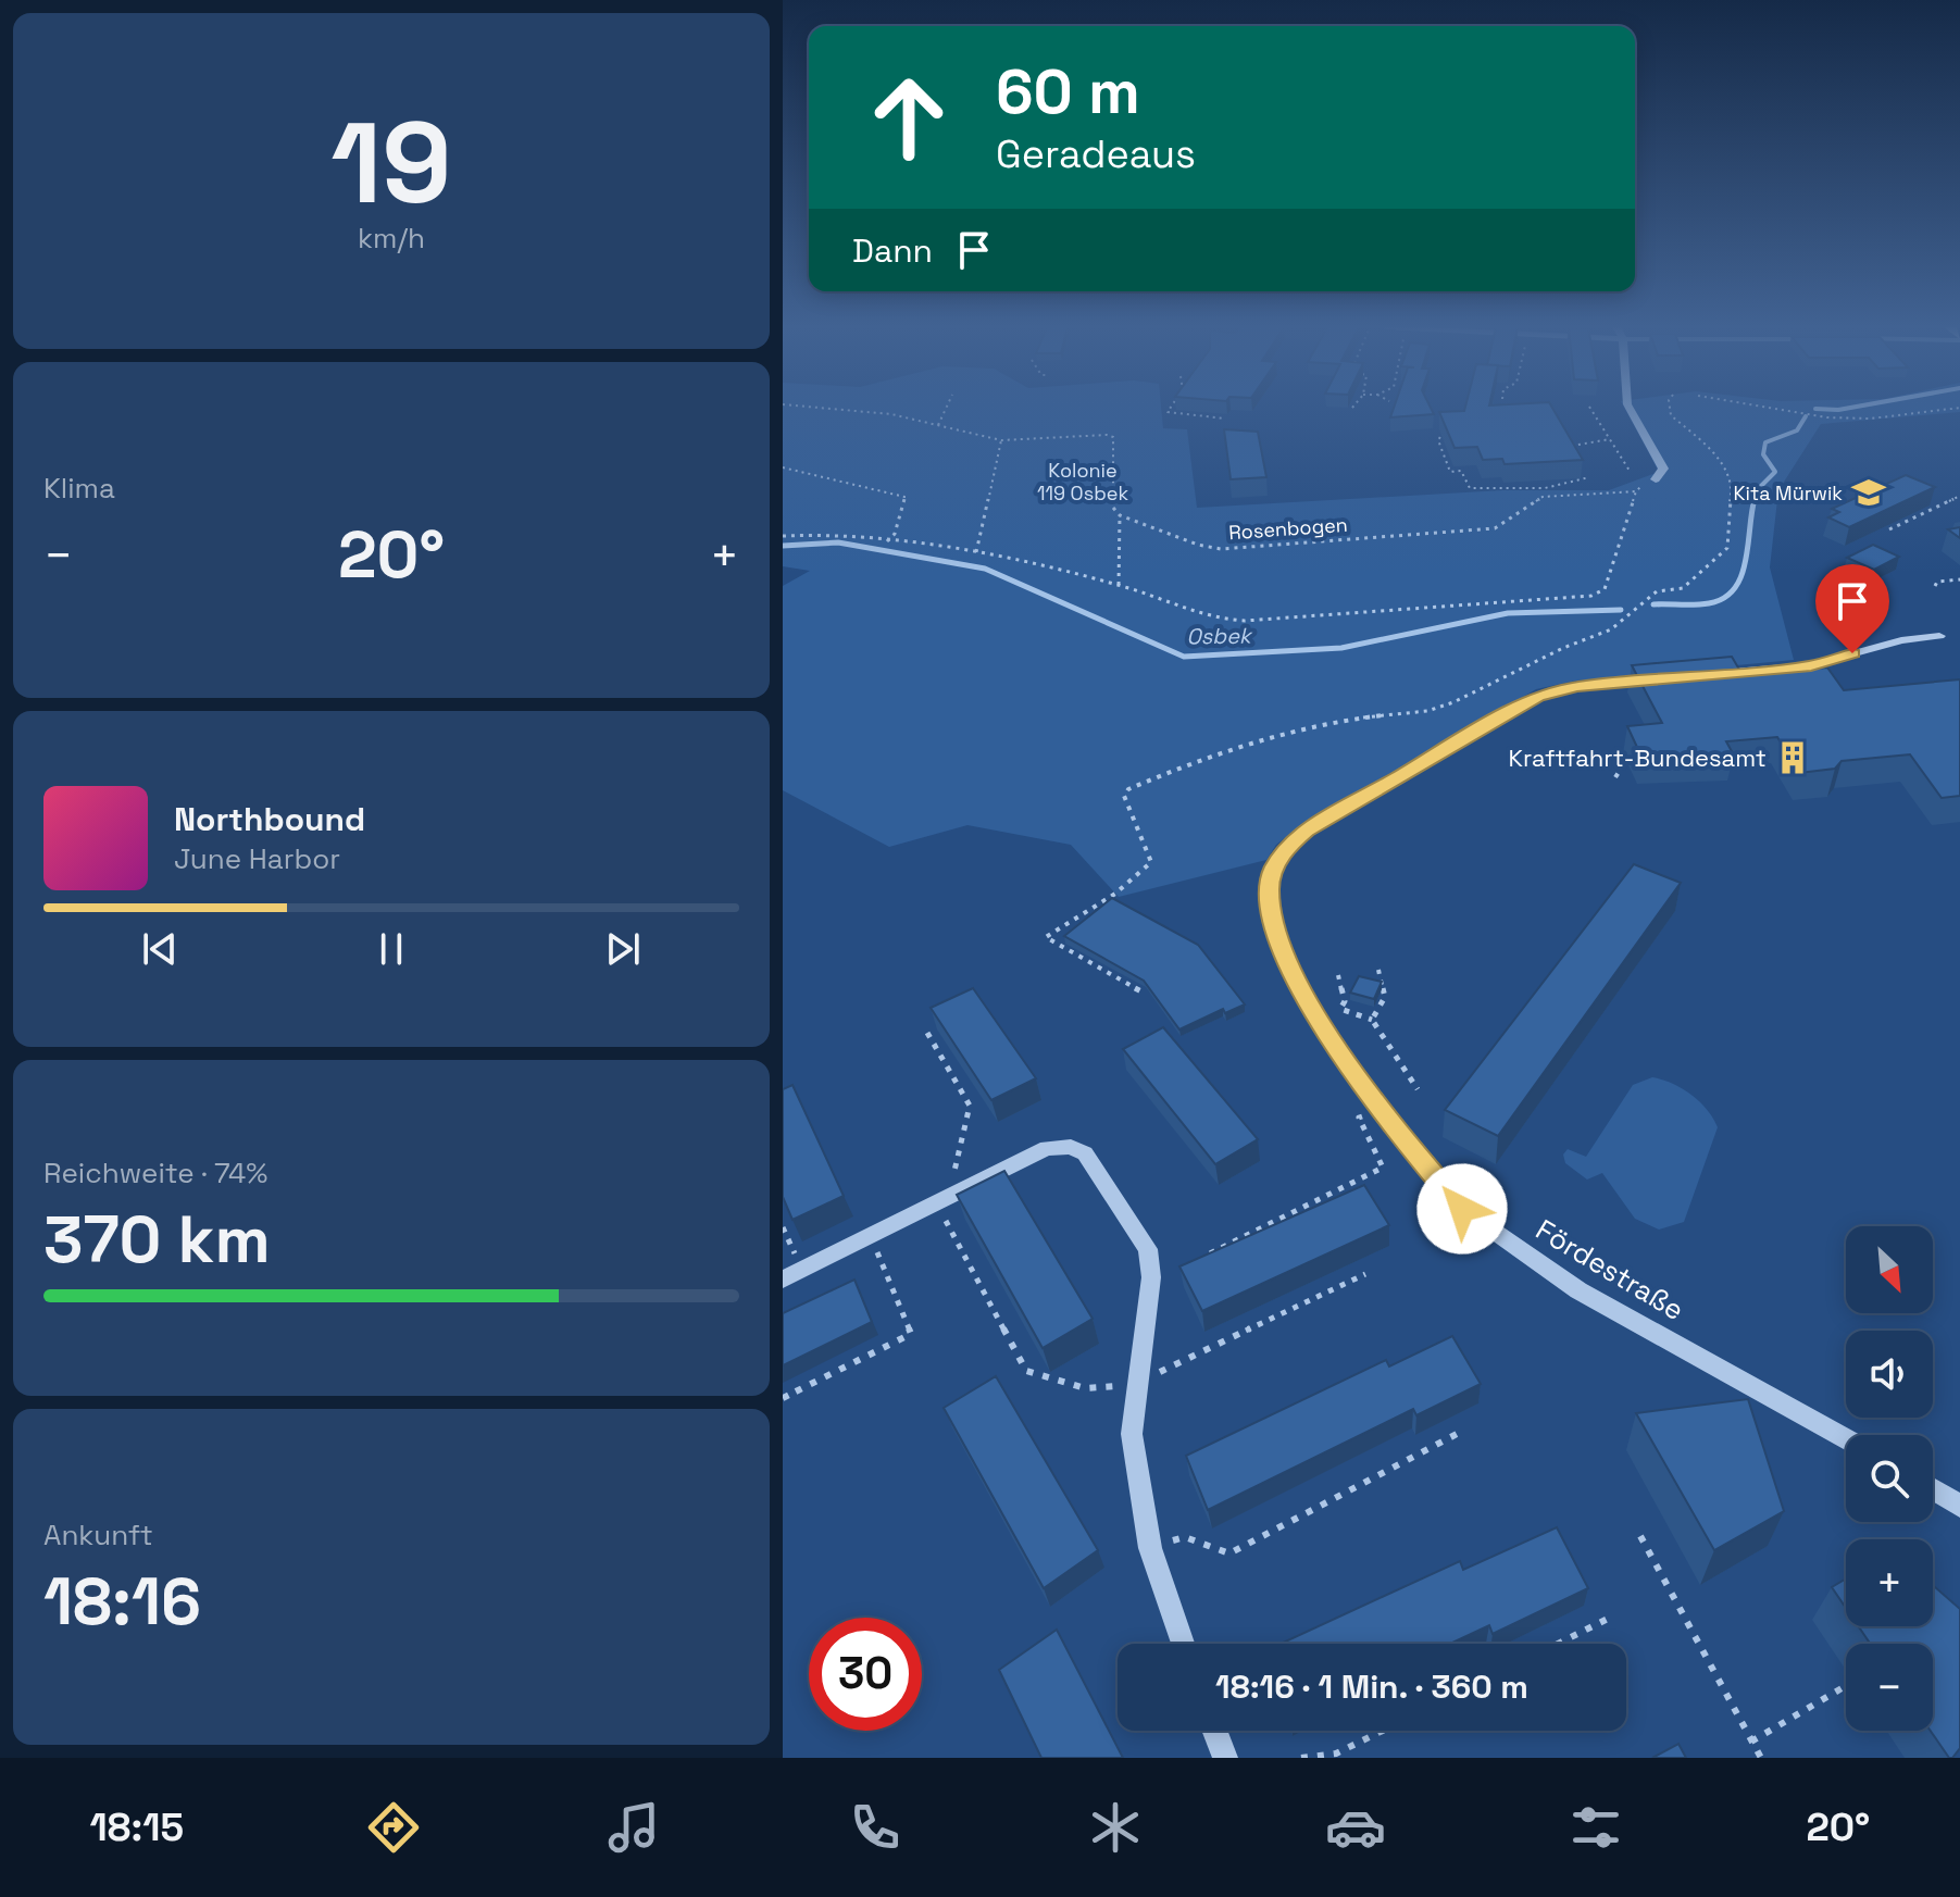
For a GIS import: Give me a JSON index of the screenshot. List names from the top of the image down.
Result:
{
  "streets": {
    "street": ["Fördestraße"],
    "path": ["Rosenbogen"]
  },
  "water": ["Osbek"],
  "parks": ["Kolonie 119 Osbek"],
  "places": {
    "school or university": ["Kita Mürwik"],
    "building": ["Kraftfahrt-Bundesamt"]
  },
  "north": "bottom right",
  "page": {
    "tile": [
      ["19", "km/h"],
      "Klima",
      ["Reichweite · 74%", "370 km"],
      ["Ankunft", "18:16"]
    ],
    "turn": ["60 m", "Geradeaus"],
    "then": "Dann",
    "heat": ["−", "20°", "+"],
    "song": ["Northbound", "June Harbor"],
    "map_buttons": ["+", "−"],
    "limit": "30",
    "trip": "18:16 · 1 Min. · 360 m",
    "tabs": ["18:15", "20°"]
  }
}
